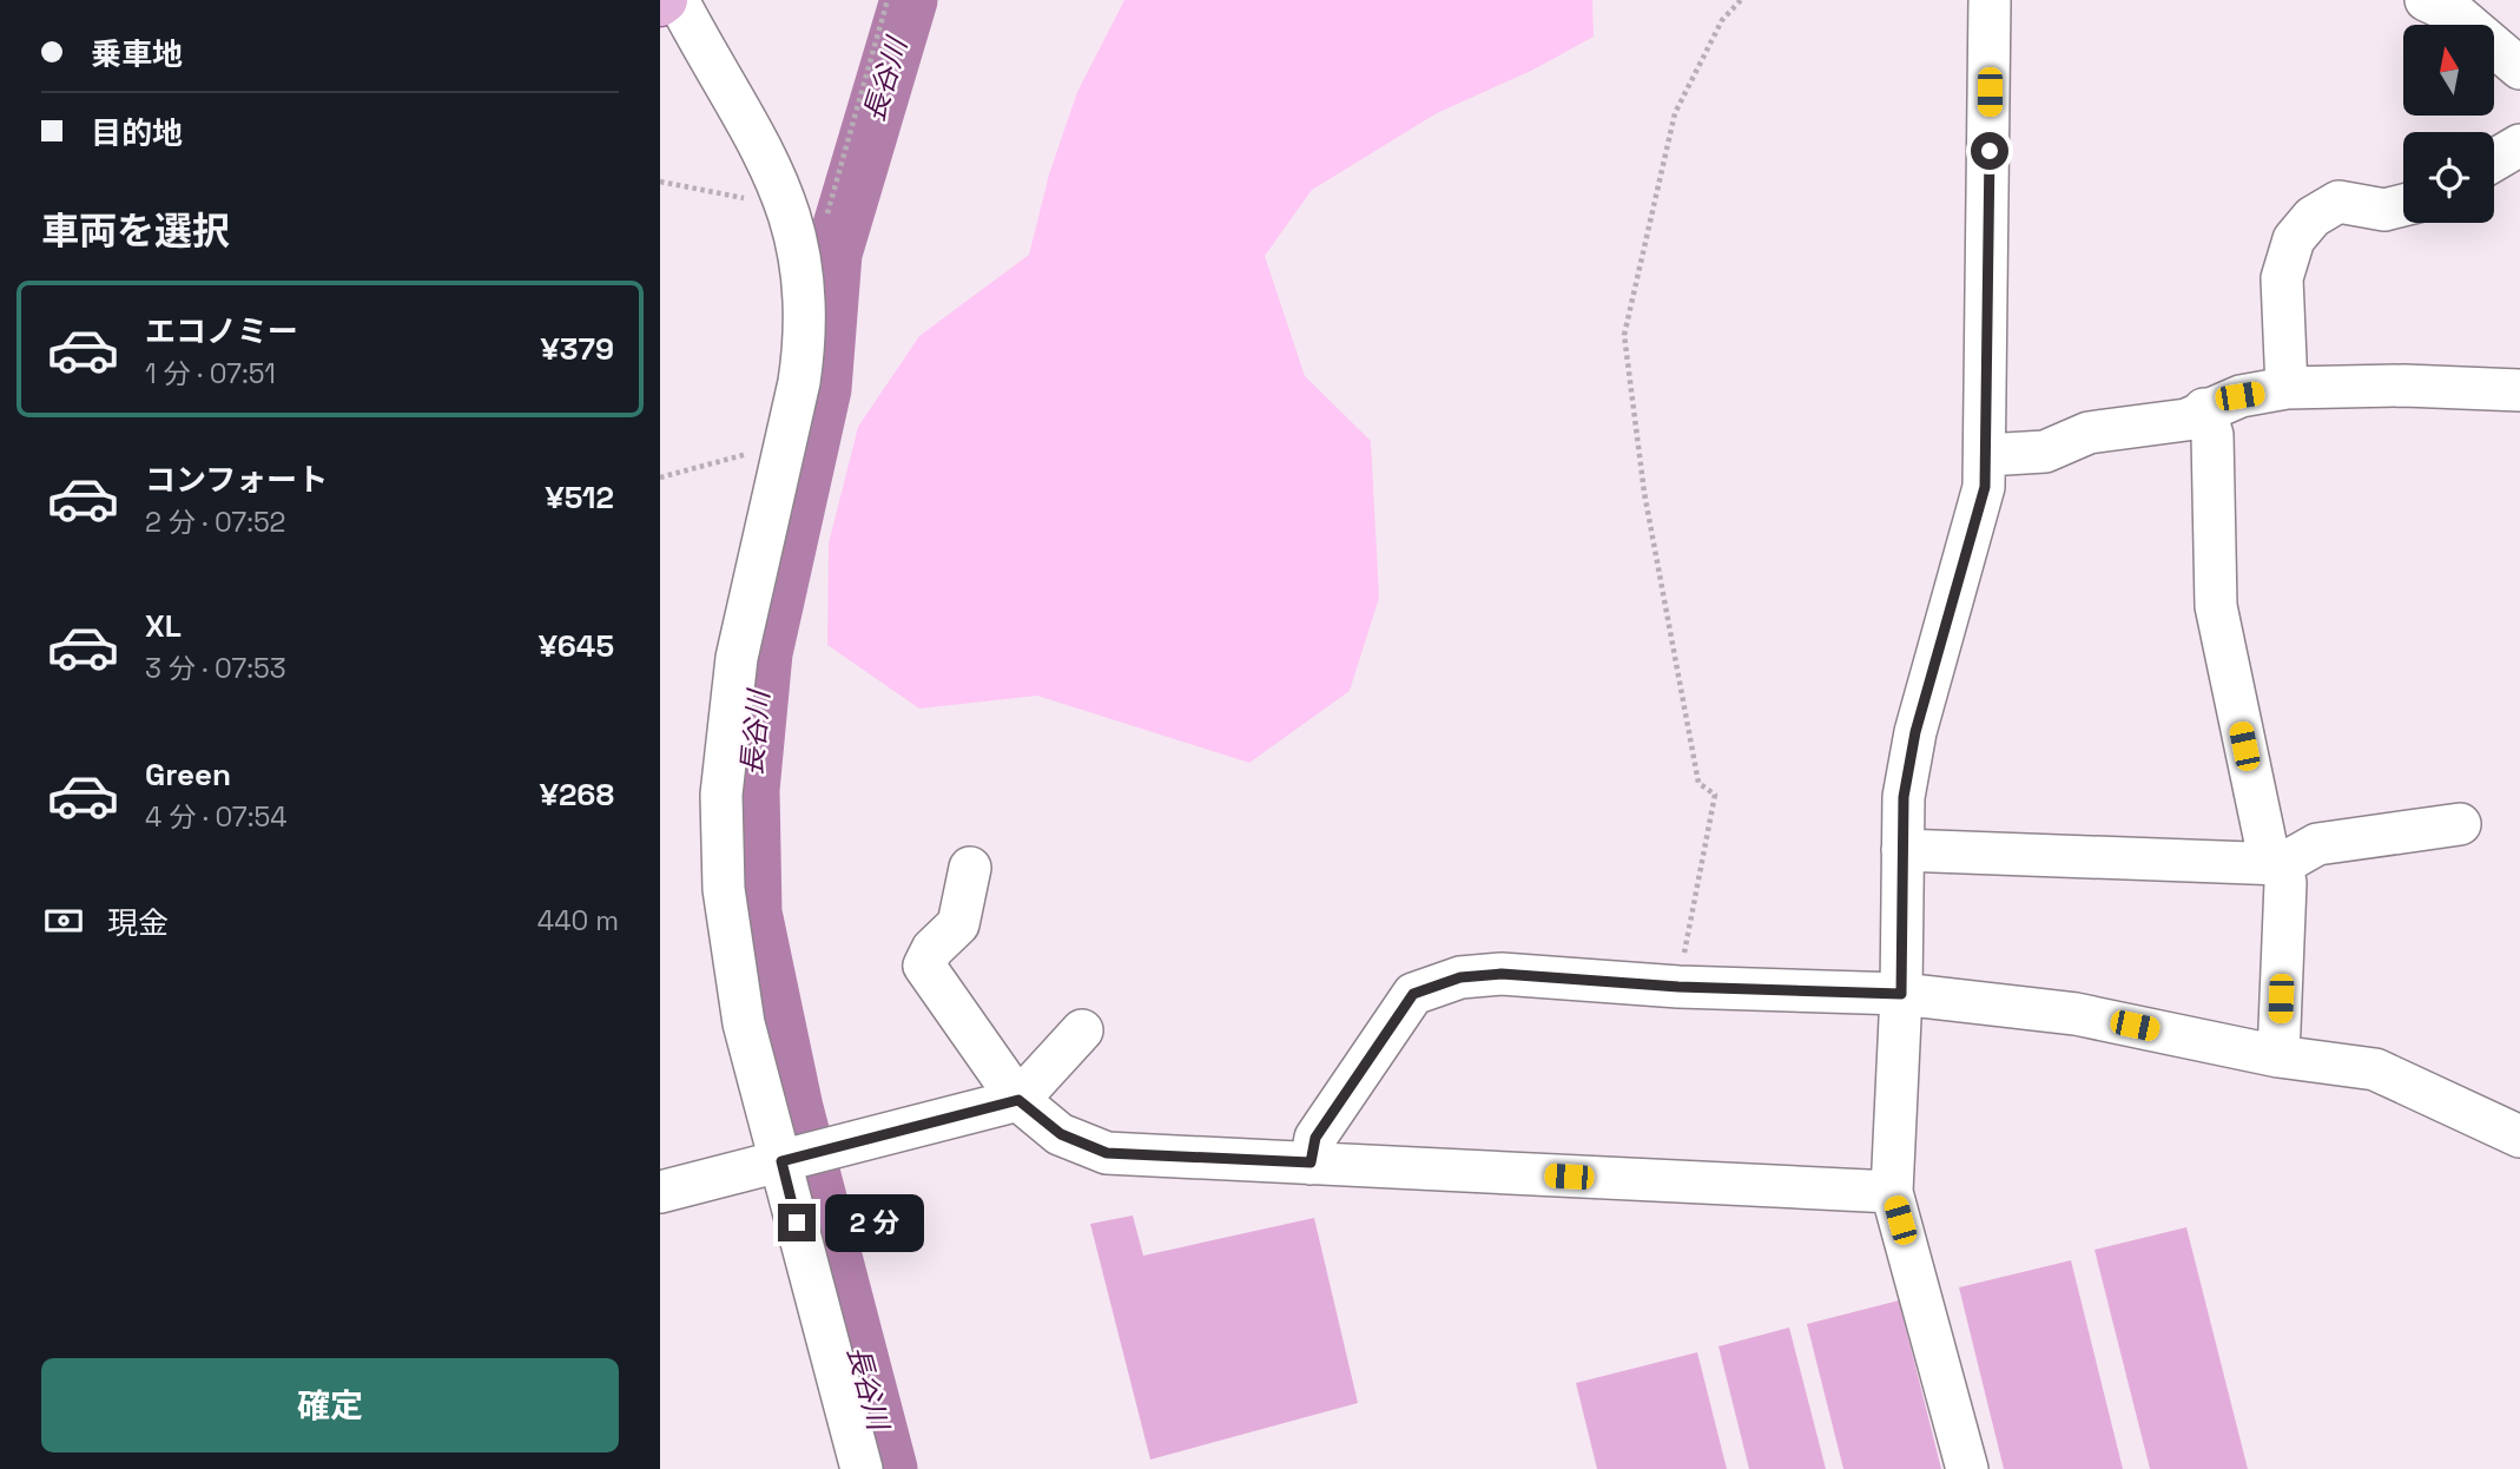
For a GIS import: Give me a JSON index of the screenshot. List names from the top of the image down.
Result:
{
  "water": ["長谷川"],
  "north": "top",
  "page": {
    "banner": ["乗車地", "目的地"],
    "heading": "車両を選択",
    "list": [
      {
        "name": "エコノミー",
        "note": "1 分 · 07:51",
        "value": "¥379"
      },
      {
        "name": "コンフォート",
        "note": "2 分 · 07:52",
        "value": "¥512"
      },
      {
        "name": "XL",
        "note": "3 分 · 07:53",
        "value": "¥645"
      },
      {
        "name": "Green",
        "note": "4 分 · 07:54",
        "value": "¥268"
      }
    ],
    "pay": ["現金", "440 m"],
    "bubble": "2 分",
    "buttons": "確定"
  }
}
